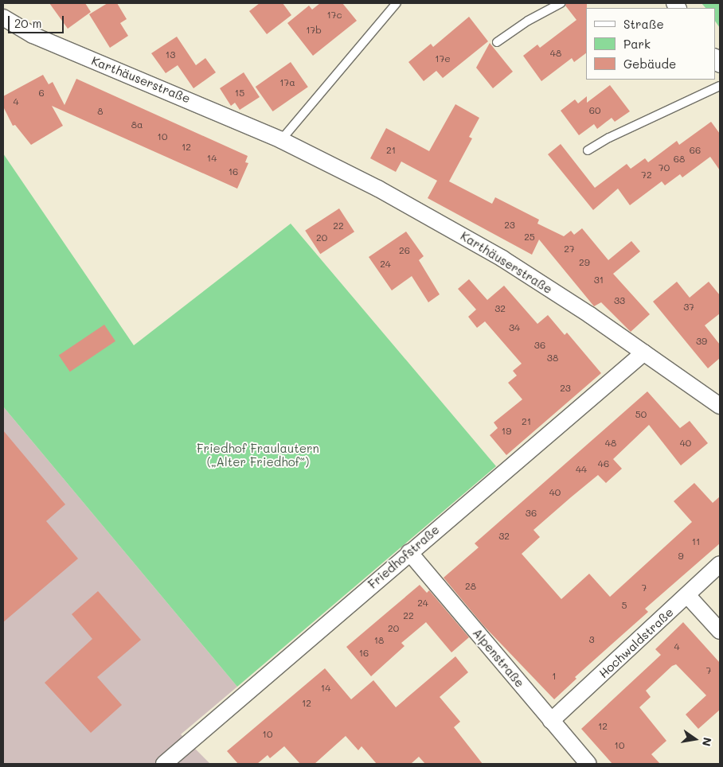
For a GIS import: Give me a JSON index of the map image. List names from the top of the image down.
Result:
{
  "streets": {
    "street": [
      "Karthäuserstraße",
      "Friedhofstraße",
      "Hochwaldstraße",
      "Alpenstraße"
    ]
  },
  "crossings": [
    ["Karthäuserstraße", "Friedhofstraße"],
    ["Friedhofstraße", "Alpenstraße"],
    ["Hochwaldstraße", "Alpenstraße"]
  ],
  "parks": ["Friedhof Fraulautern („Alter Friedhof“)"],
  "house_numbers": [
    "17c",
    "17b",
    "48",
    "13",
    "17e",
    "17a",
    "6",
    "15",
    "4",
    "60",
    "8",
    "8a",
    "10",
    "12",
    "21",
    "66",
    "14",
    "68",
    "70",
    "16",
    "72",
    "23",
    "22",
    "25",
    "20",
    "27",
    "26",
    "29",
    "24",
    "31",
    "33",
    "37",
    "32",
    "34",
    "39",
    "36",
    "38",
    "23",
    "50",
    "21",
    "19",
    "48",
    "40",
    "46",
    "44",
    "40",
    "36",
    "32",
    "11",
    "9",
    "28",
    "7",
    "24",
    "5",
    "22",
    "20",
    "3",
    "18",
    "4",
    "16",
    "7",
    "1",
    "14",
    "12",
    "12",
    "10",
    "10"
  ],
  "legend": ["Straße", "Park", "Gebäude"],
  "scale_bar": "20 m",
  "north": "right"
}
